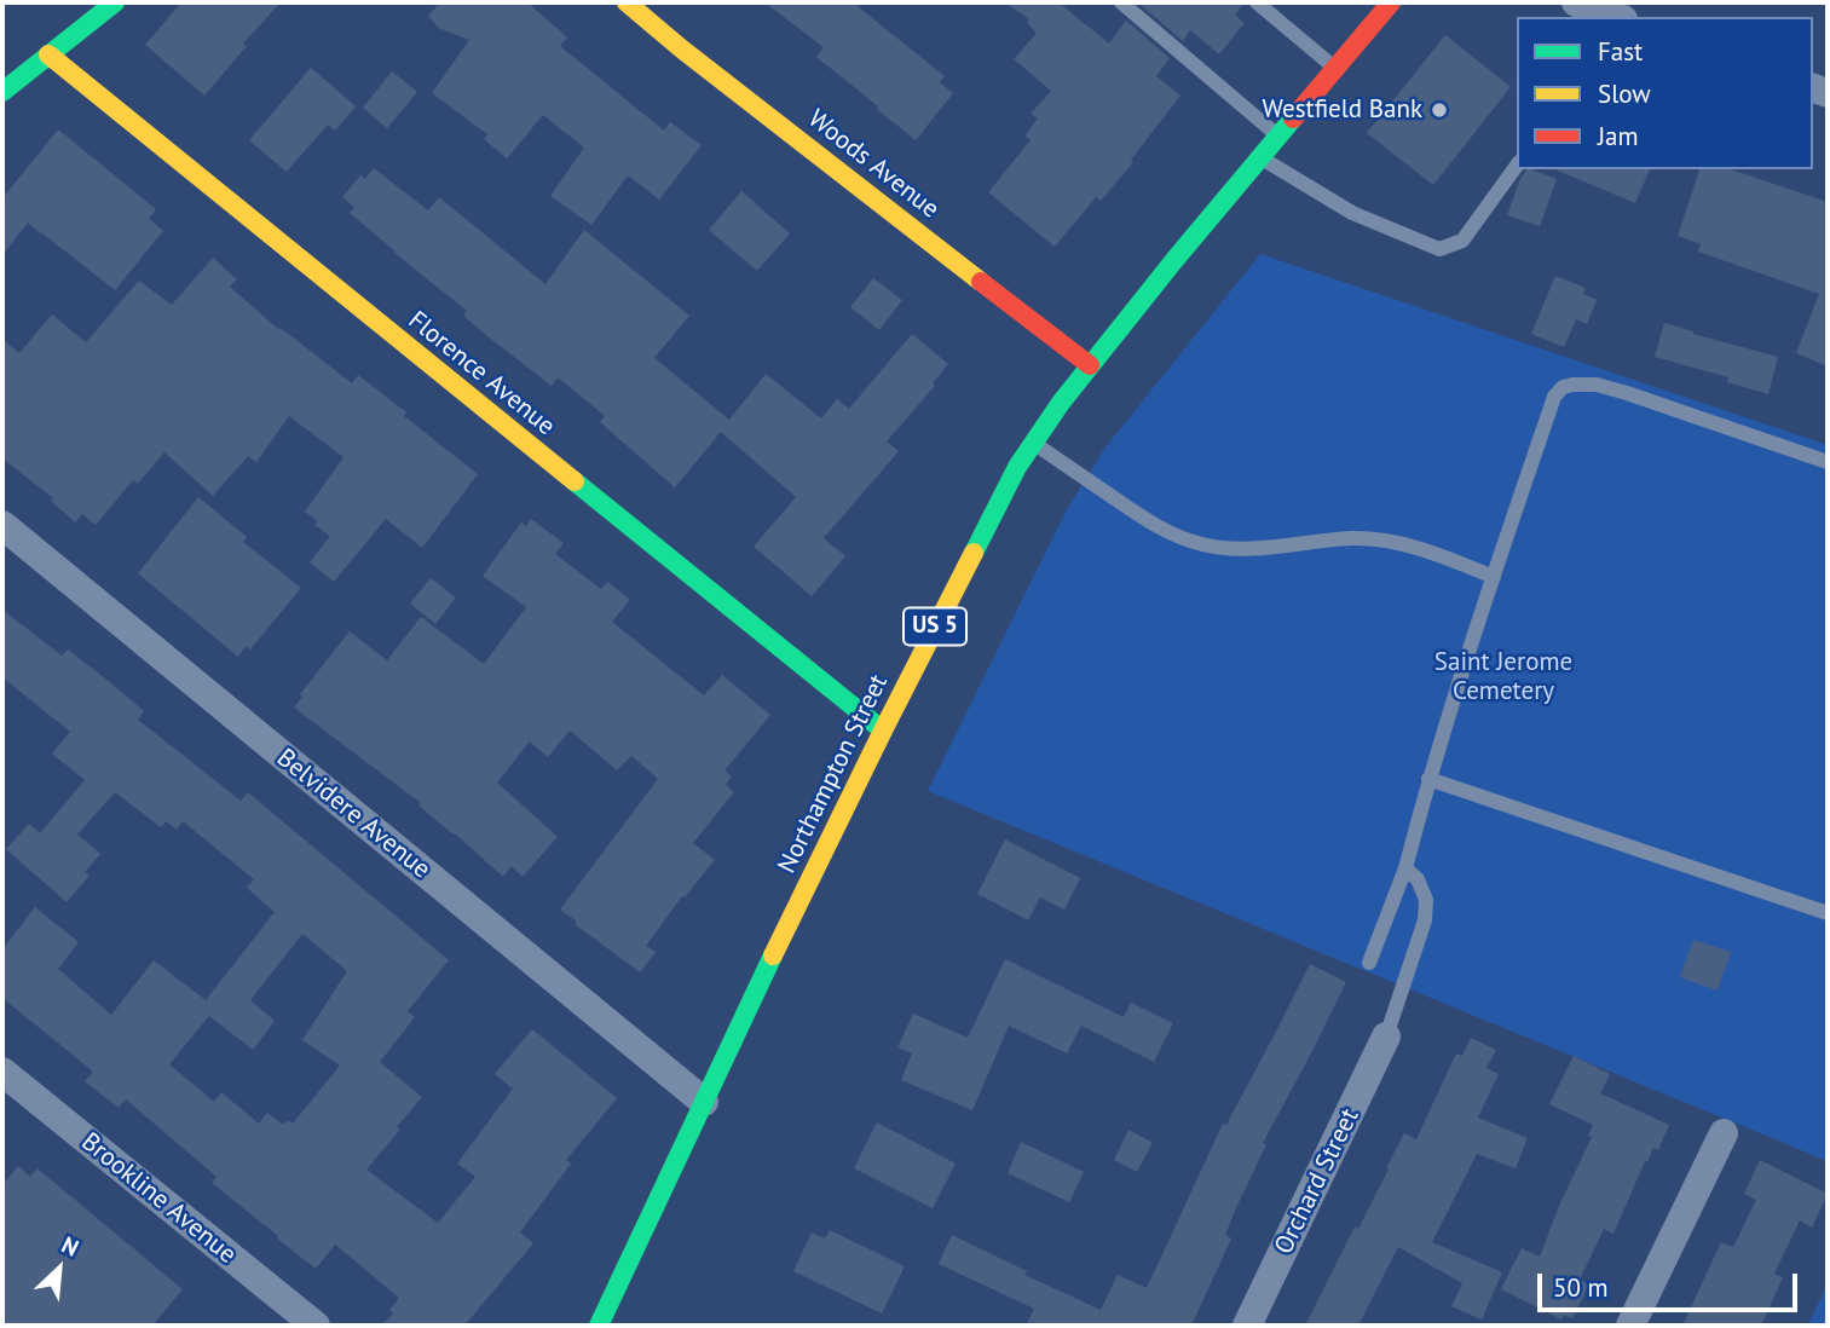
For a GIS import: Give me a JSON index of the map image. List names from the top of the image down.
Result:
{
  "streets": {
    "street": [
      "Woods Avenue",
      "Florence Avenue",
      "US 5",
      "Northampton Street",
      "Belvidere Avenue",
      "Orchard Street",
      "Brookline Avenue"
    ]
  },
  "crossings": [
    ["Woods Avenue", "Northampton Street"],
    ["Florence Avenue", "Northampton Street"],
    ["Northampton Street", "Belvidere Avenue"]
  ],
  "parks": ["Saint Jerome Cemetery"],
  "places": ["Westfield Bank"],
  "legend": ["Fast", "Slow", "Jam"],
  "scale_bar": "50 m",
  "north": "top right"
}
